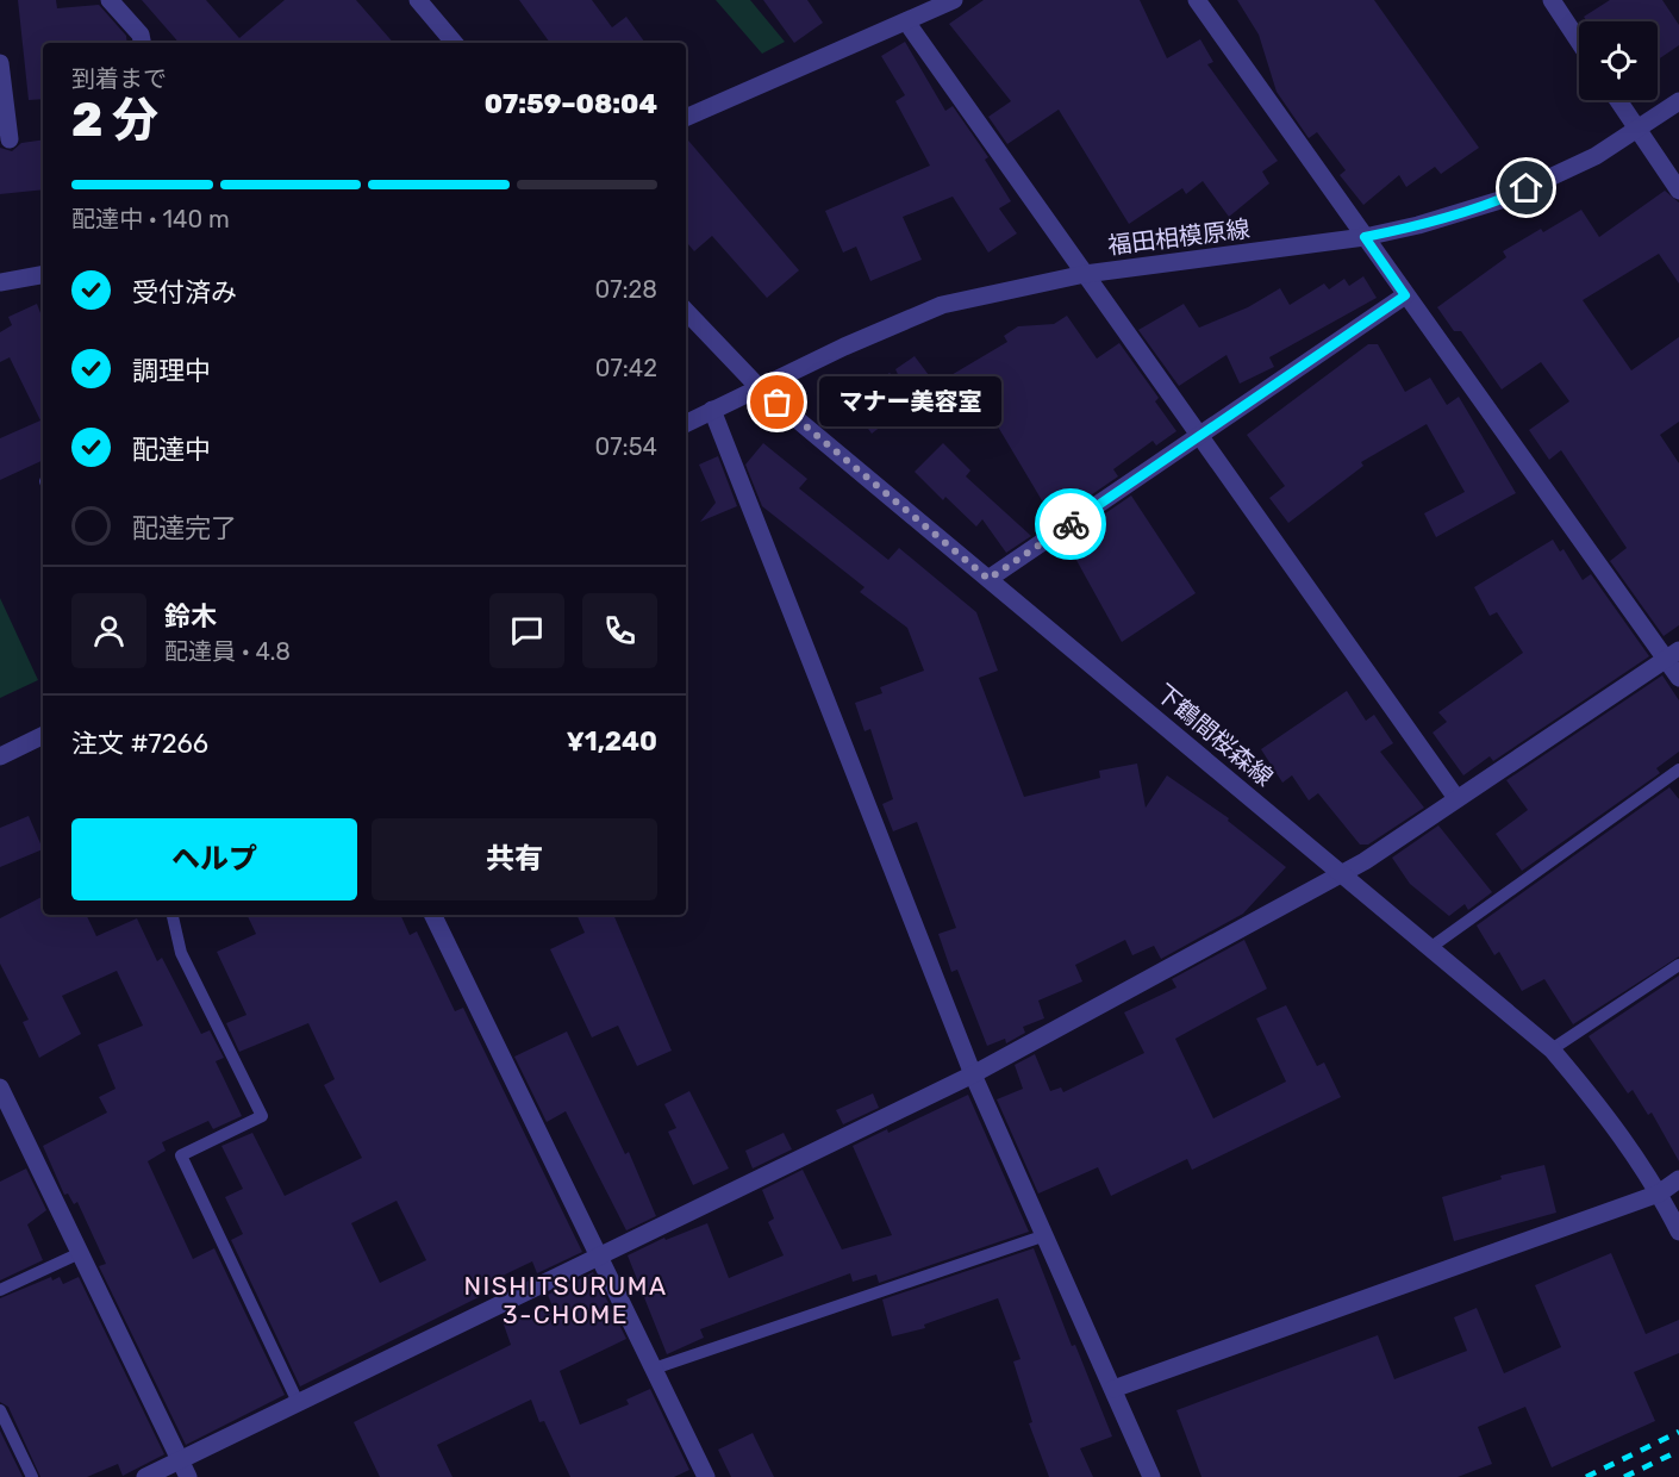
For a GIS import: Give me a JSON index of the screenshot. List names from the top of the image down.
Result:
{
  "streets": {
    "street": ["福田相模原線", "下鶴間桜森線"]
  },
  "crossings": [
    ["福田相模原線", "下鶴間桜森線"]
  ],
  "districts": ["NISHITSURUMA 3-CHOME"],
  "places": ["マナー美容室"],
  "page": {
    "heading": ["2 分", "到着まで", "07:59–08:04"],
    "panel": [
      "鈴木",
      "配達員 · 4.8",
      "注文 #7266",
      "¥1,240"
    ],
    "bar": "配達中 · 140 m",
    "list": [
      ["受付済み", "07:28"],
      ["調理中", "07:42"],
      ["配達中", "07:54"],
      "配達完了"
    ],
    "bubble": "マナー美容室",
    "buttons": ["ヘルプ", "共有"]
  }
}
